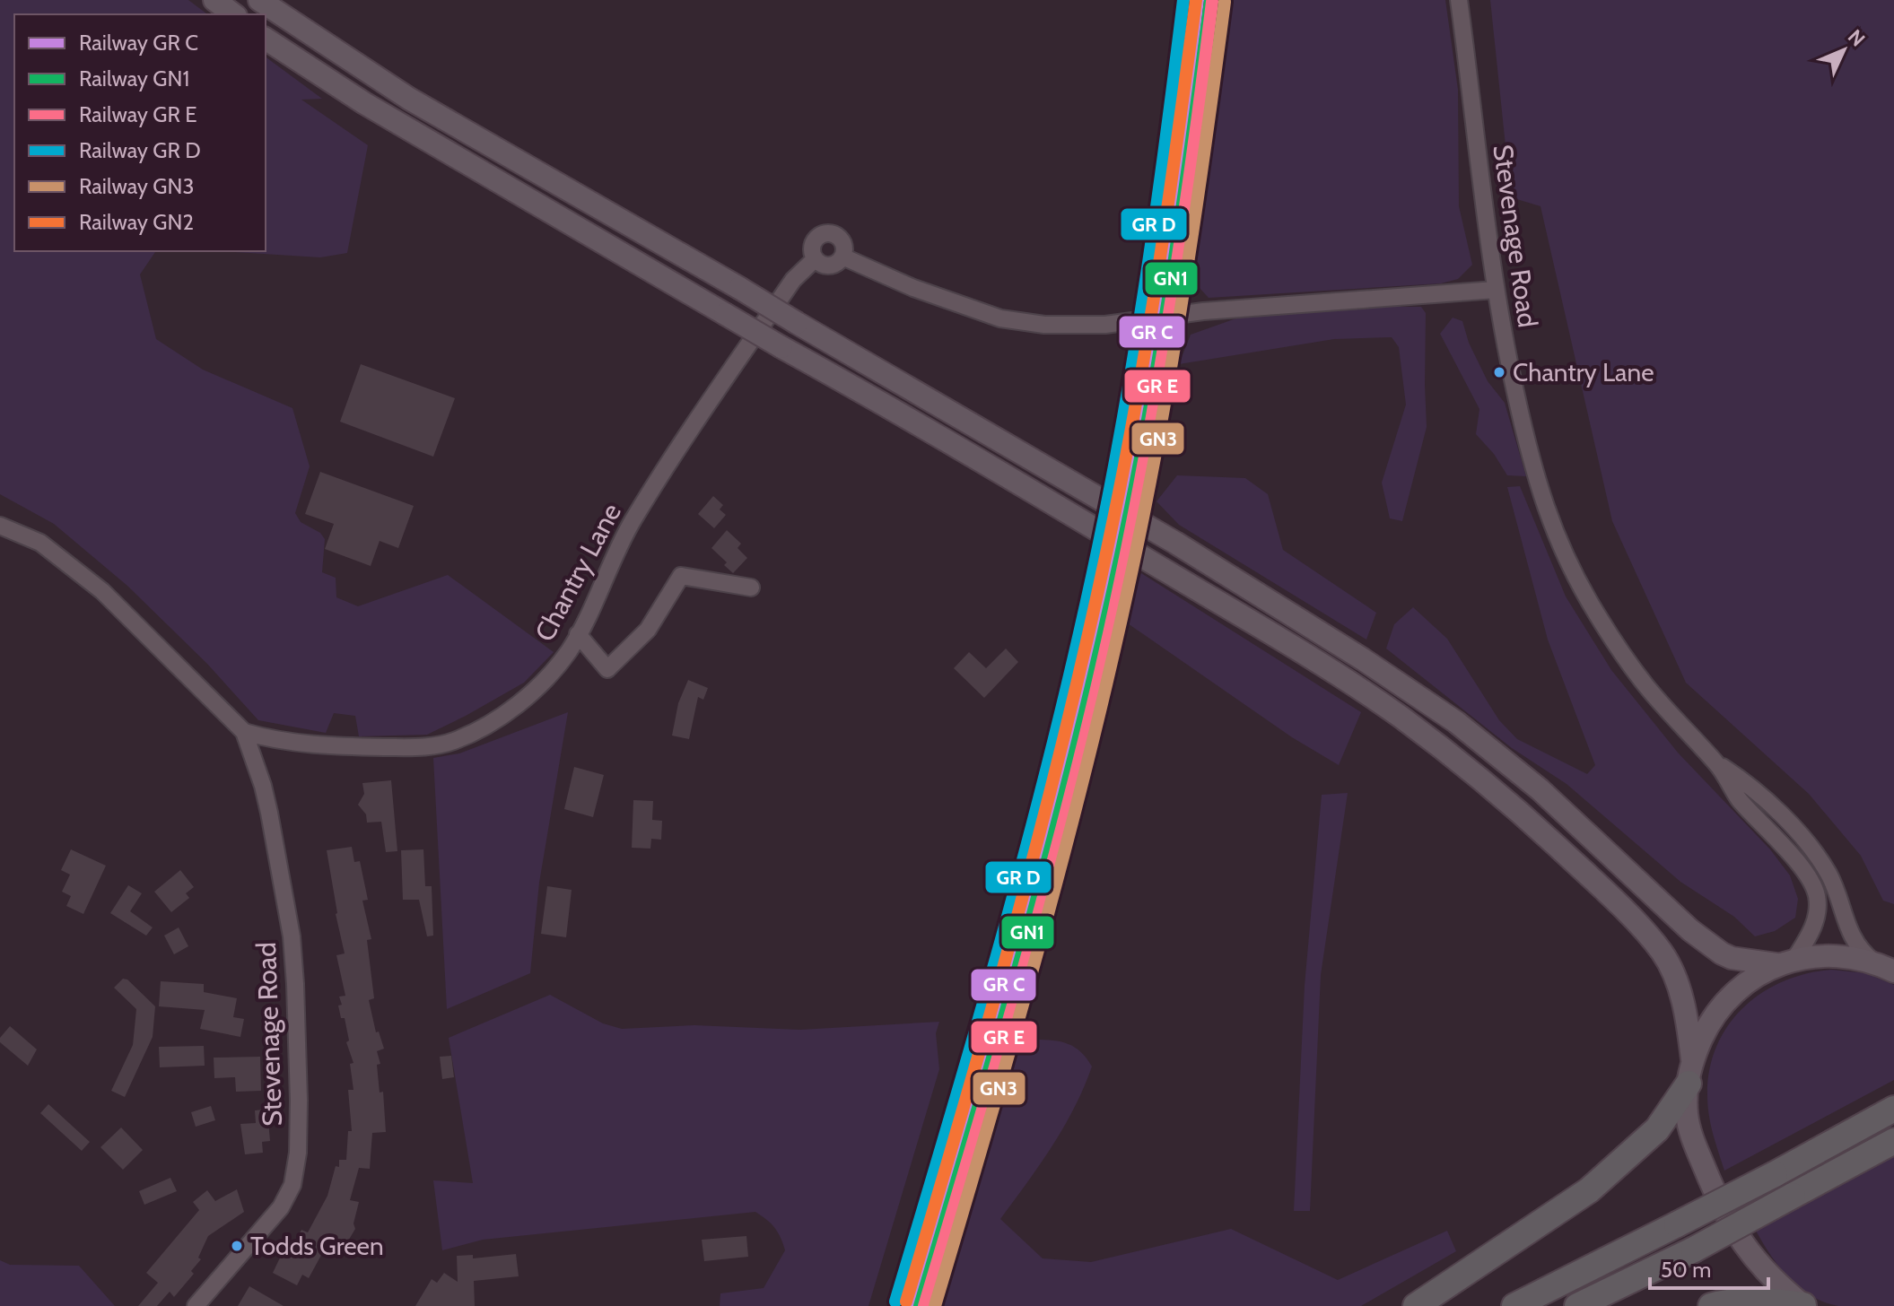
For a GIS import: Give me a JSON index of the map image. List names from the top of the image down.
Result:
{
  "streets": {
    "street": ["Stevenage Road", "Chantry Lane"]
  },
  "crossings": [
    ["Stevenage Road", "Chantry Lane"]
  ],
  "places": ["Chantry Lane", "Todds Green"],
  "lines": ["rail line GN1", "rail line GN2", "rail line GN3"],
  "legend": [
    "Railway GR C",
    "Railway GN1",
    "Railway GR E",
    "Railway GR D",
    "Railway GN3",
    "Railway GN2"
  ],
  "scale_bar": "50 m",
  "north": "top right"
}
